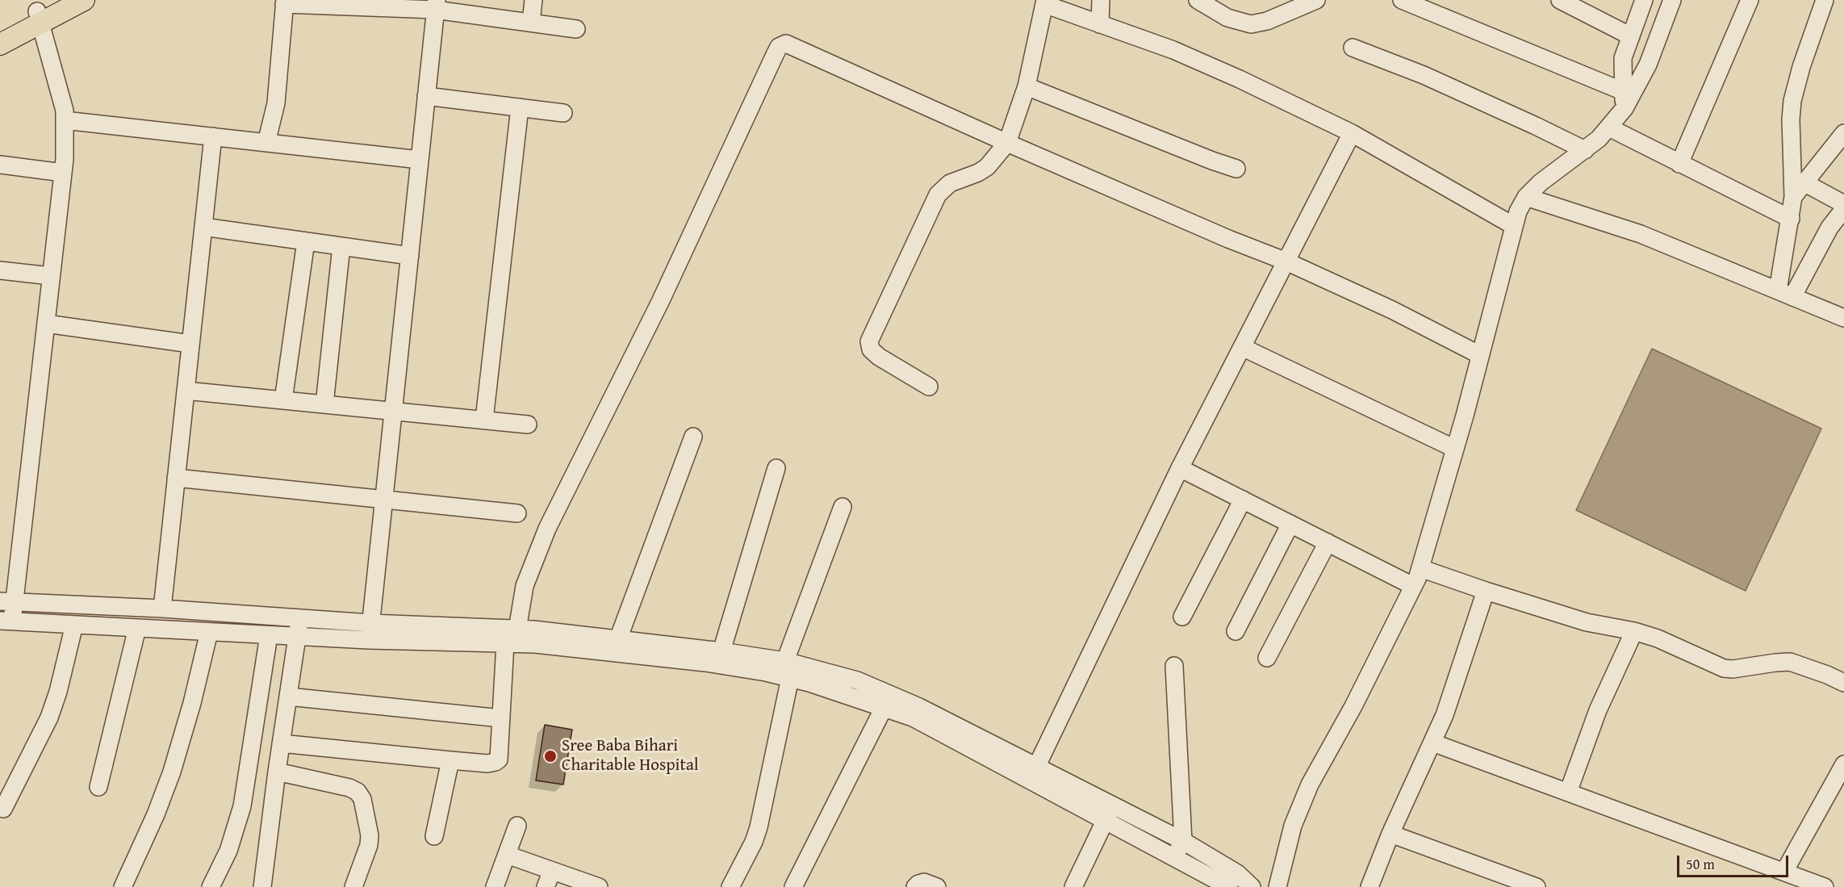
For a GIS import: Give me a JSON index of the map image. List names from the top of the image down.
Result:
{
  "places": ["Sree Baba Bihari Charitable Hospital"],
  "scale_bar": "50 m"
}
